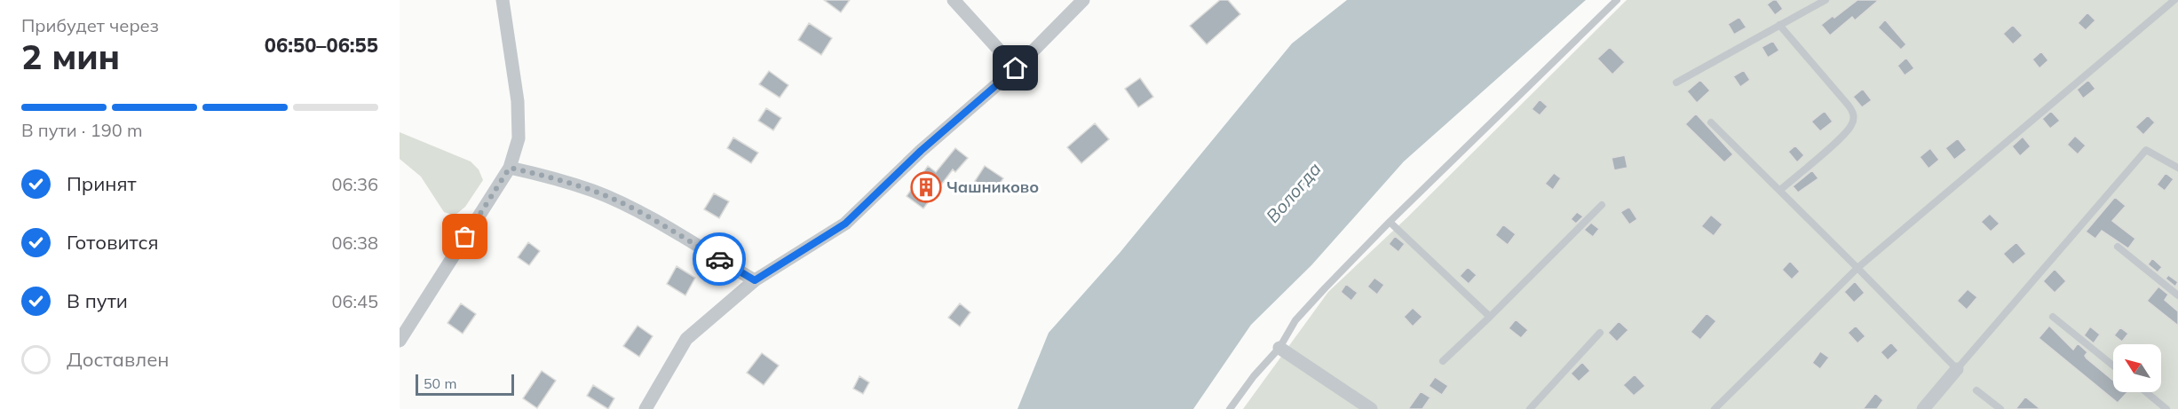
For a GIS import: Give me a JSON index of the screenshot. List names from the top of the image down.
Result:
{
  "water": ["Вологда"],
  "places": {
    "building": ["Чашниково"]
  },
  "scale_bar": "50 m",
  "north": "top left",
  "page": {
    "heading": ["2 мин", "Прибудет через", "06:50–06:55"],
    "bar": "В пути · 190 m",
    "list": [
      ["Принят", "06:36"],
      ["Готовится", "06:38"],
      ["В пути", "06:45"],
      "Доставлен"
    ],
    "scale": "50 m"
  }
}
